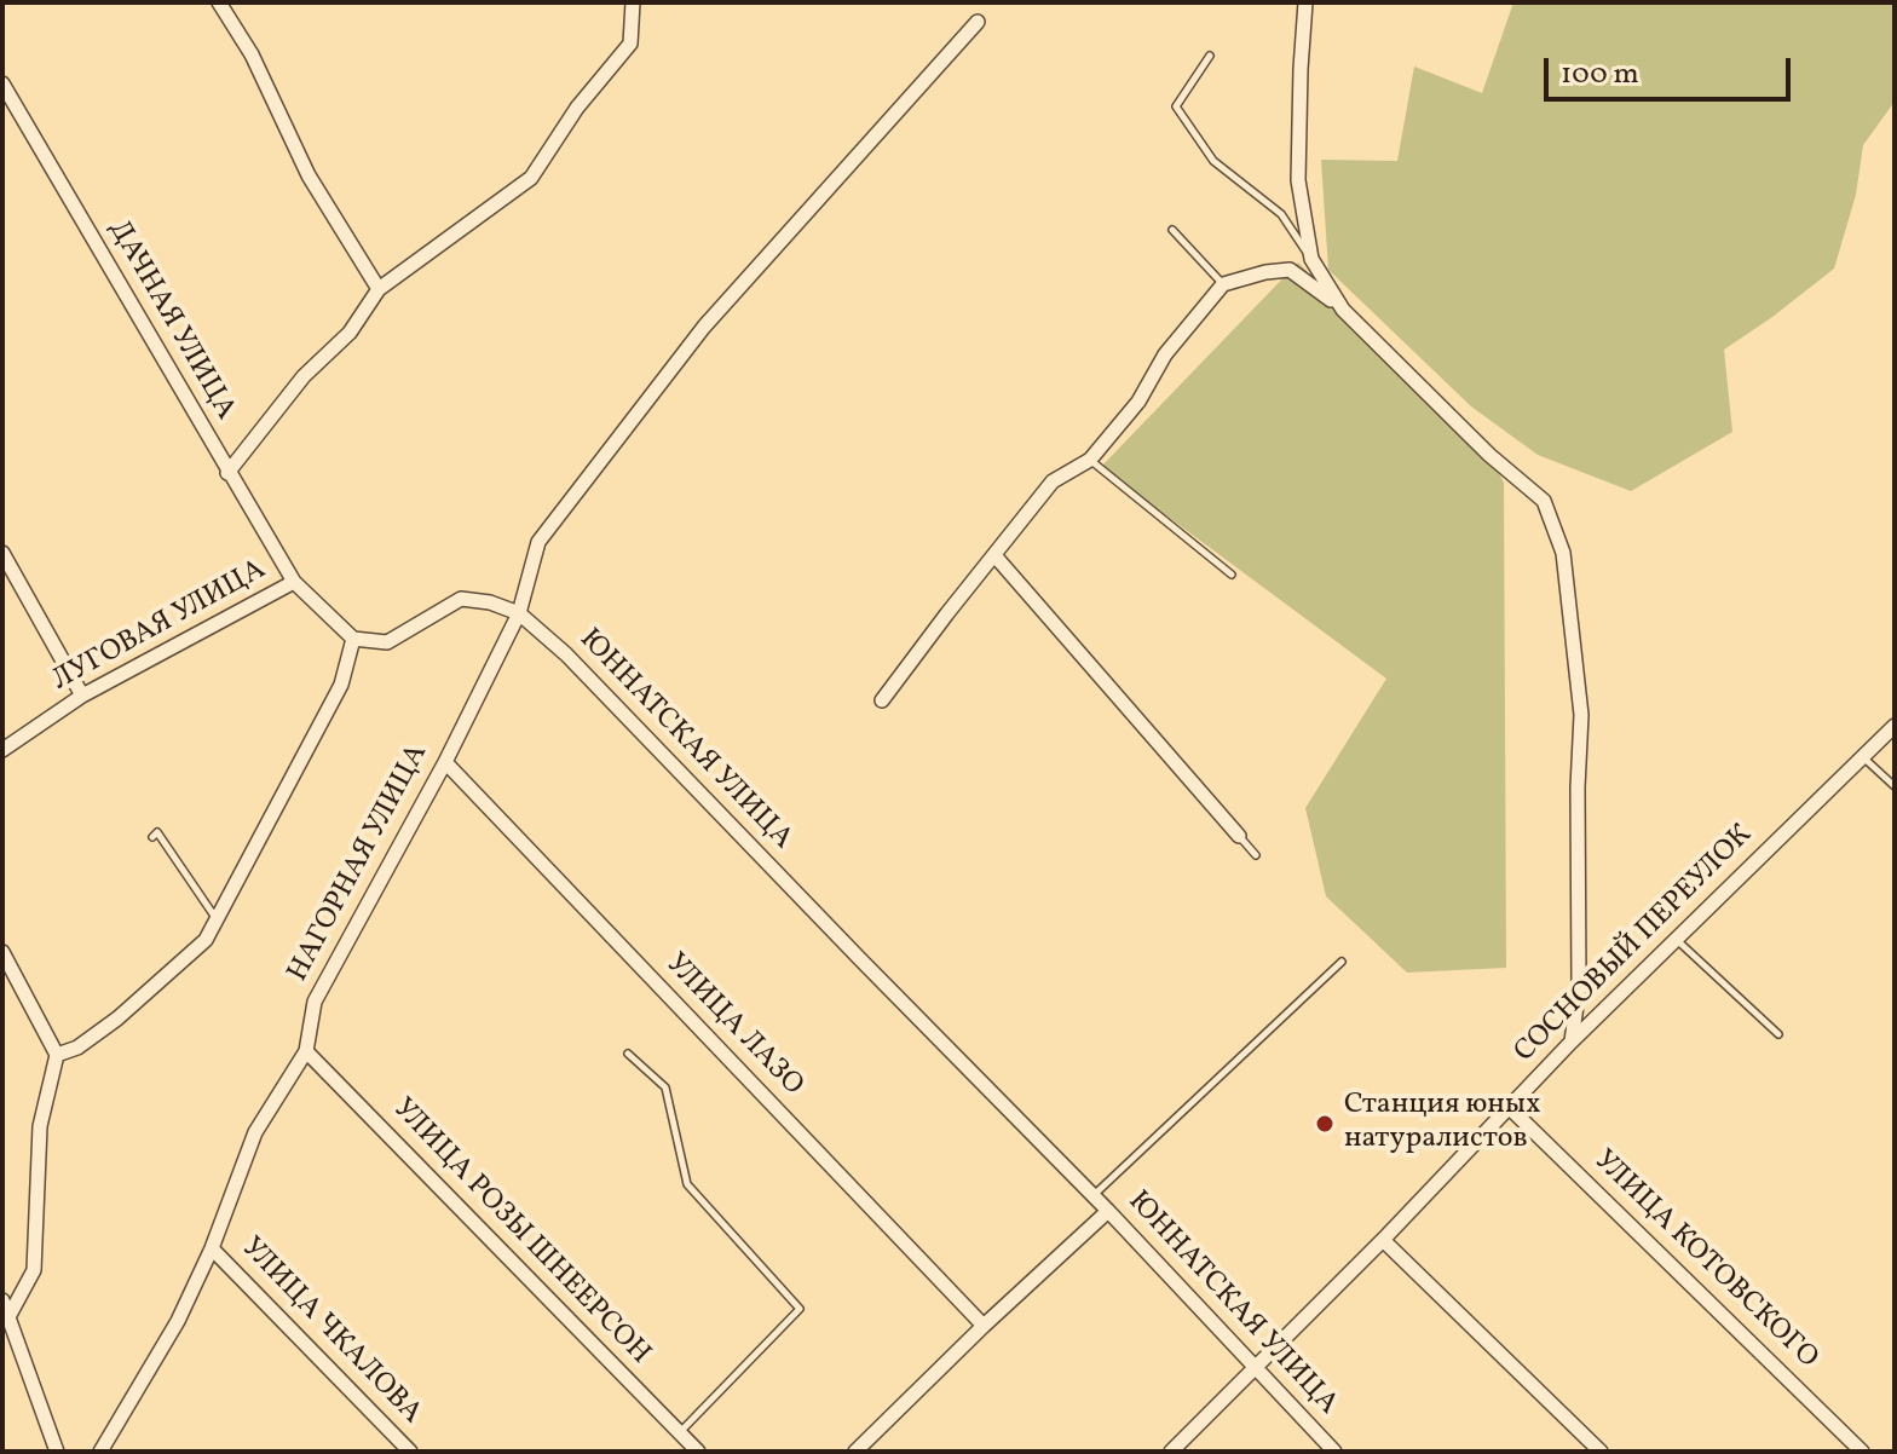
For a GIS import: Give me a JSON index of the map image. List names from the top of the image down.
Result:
{
  "streets": {
    "street": [
      "ДАЧНАЯ УЛИЦА",
      "ЛУГОВАЯ УЛИЦА",
      "ЮННАТСКАЯ УЛИЦА",
      "НАГОРНАЯ УЛИЦА",
      "СОСНОВЫЙ ПЕРЕУЛОК",
      "УЛИЦА ЛАЗО",
      "УЛИЦА РОЗЫ ШНЕЕРСОН",
      "УЛИЦА КОТОВСКОГО",
      "УЛИЦА ЧКАЛОВА"
    ]
  },
  "crossings": [
    ["ДАЧНАЯ УЛИЦА", "ЛУГОВАЯ УЛИЦА"],
    ["ЮННАТСКАЯ УЛИЦА", "НАГОРНАЯ УЛИЦА"],
    ["ЮННАТСКАЯ УЛИЦА", "СОСНОВЫЙ ПЕРЕУЛОК"],
    ["НАГОРНАЯ УЛИЦА", "УЛИЦА ЛАЗО"],
    ["НАГОРНАЯ УЛИЦА", "УЛИЦА РОЗЫ ШНЕЕРСОН"],
    ["НАГОРНАЯ УЛИЦА", "УЛИЦА ЧКАЛОВА"],
    ["СОСНОВЫЙ ПЕРЕУЛОК", "УЛИЦА КОТОВСКОГО"]
  ],
  "places": ["Станция юных натуралистов"],
  "scale_bar": "100 m"
}
